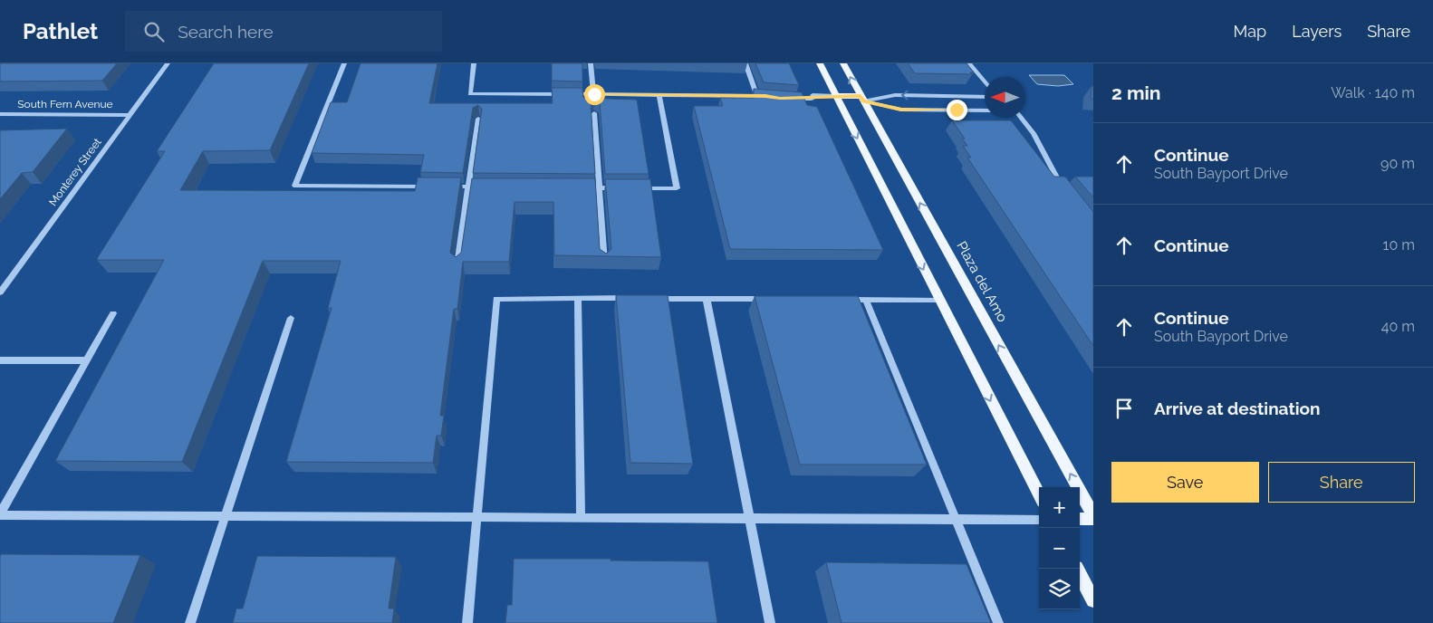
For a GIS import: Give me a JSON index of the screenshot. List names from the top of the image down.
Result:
{
  "streets": {
    "main road": ["Plaza del Amo"],
    "street": ["South Fern Avenue", "Monterey Street"]
  },
  "crossings": [
    ["South Fern Avenue", "Monterey Street"]
  ],
  "north": "left",
  "page": {
    "header": "Pathlet",
    "search": "Search here",
    "nav": ["Map", "Layers", "Share"],
    "heading": ["2 min", "Walk · 140 m"],
    "list": [
      ["Continue", "South Bayport Drive", "90 m"],
      ["Continue", "10 m"],
      ["Continue", "South Bayport Drive", "40 m"],
      "Arrive at destination"
    ],
    "buttons": ["Save", "Share"],
    "map_buttons": ["+", "−"]
  }
}
